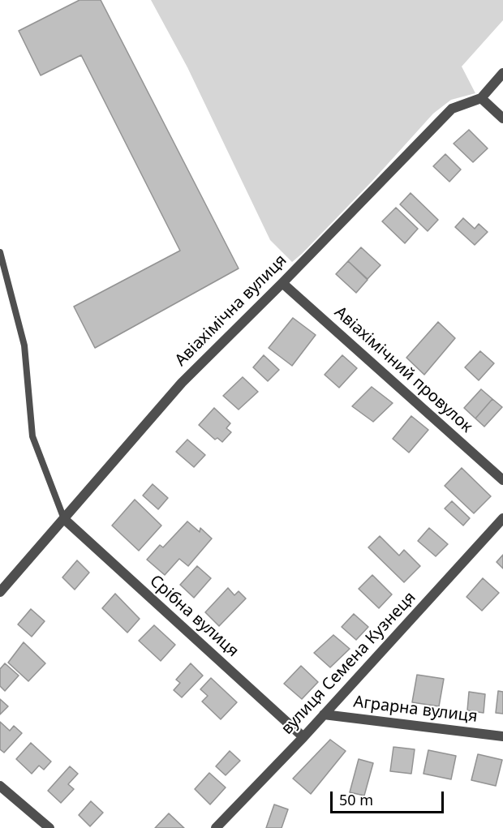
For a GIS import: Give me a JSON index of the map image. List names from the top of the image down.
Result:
{
  "streets": {
    "street": [
      "Авіахімічна вулиця",
      "Авіахімічний провулок",
      "Срібна вулиця",
      "вулиця Семена Кузнеця",
      "Аграрна вулиця"
    ]
  },
  "crossings": [
    ["Авіахімічна вулиця", "Авіахімічний провулок"],
    ["Авіахімічна вулиця", "Срібна вулиця"],
    ["Срібна вулиця", "вулиця Семена Кузнеця"],
    ["вулиця Семена Кузнеця", "Аграрна вулиця"]
  ],
  "scale_bar": "50 m"
}
